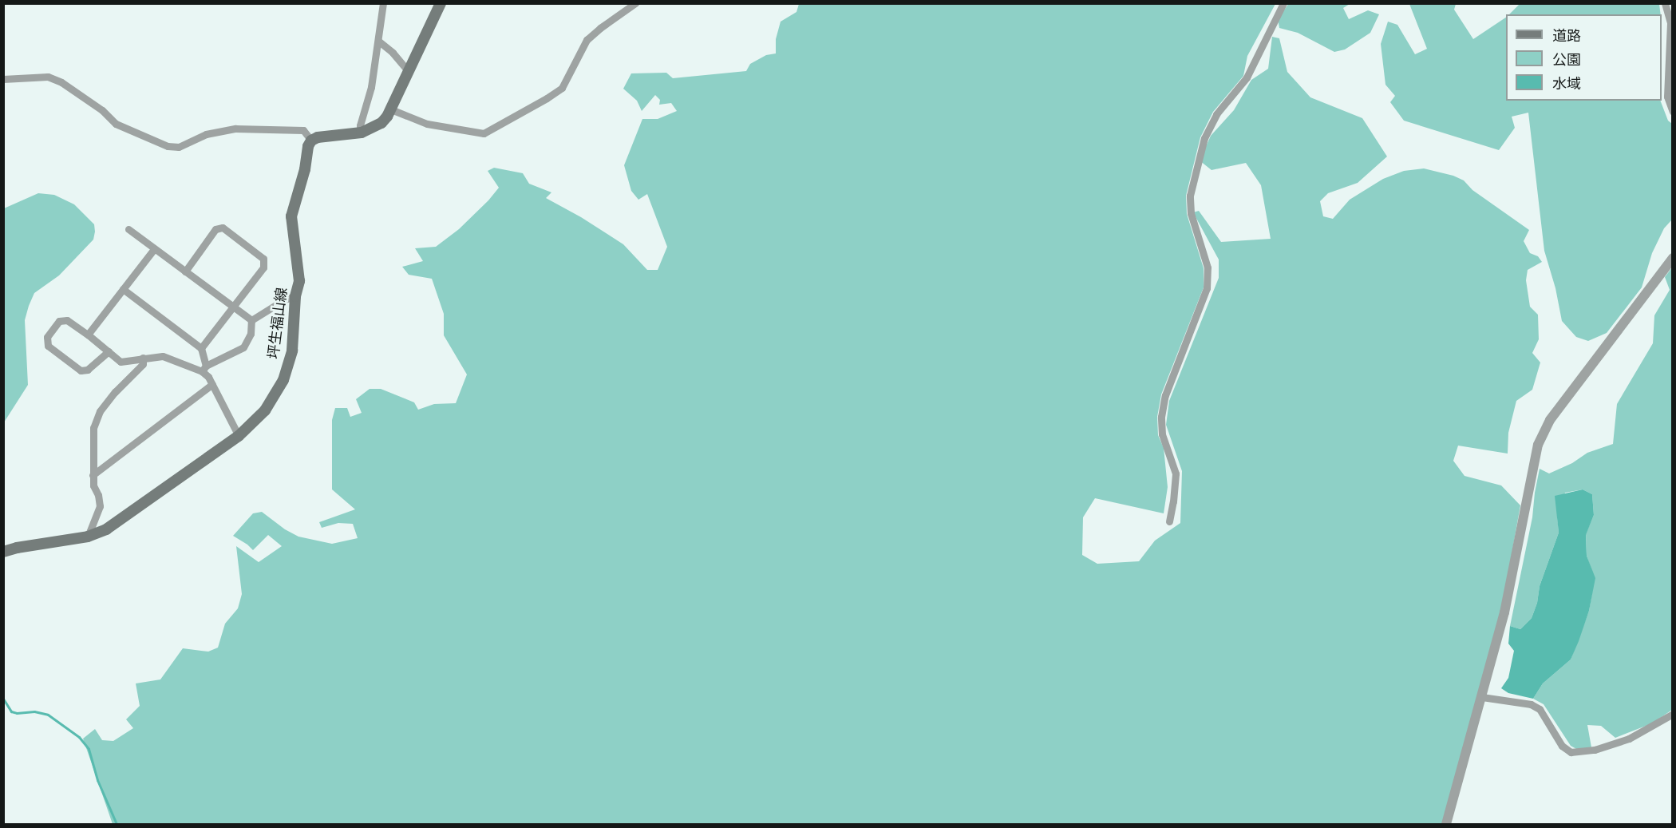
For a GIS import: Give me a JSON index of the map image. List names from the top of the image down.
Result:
{
  "streets": {
    "main road": ["坪生福山線"]
  },
  "legend": ["道路", "公園", "水域"]
}
